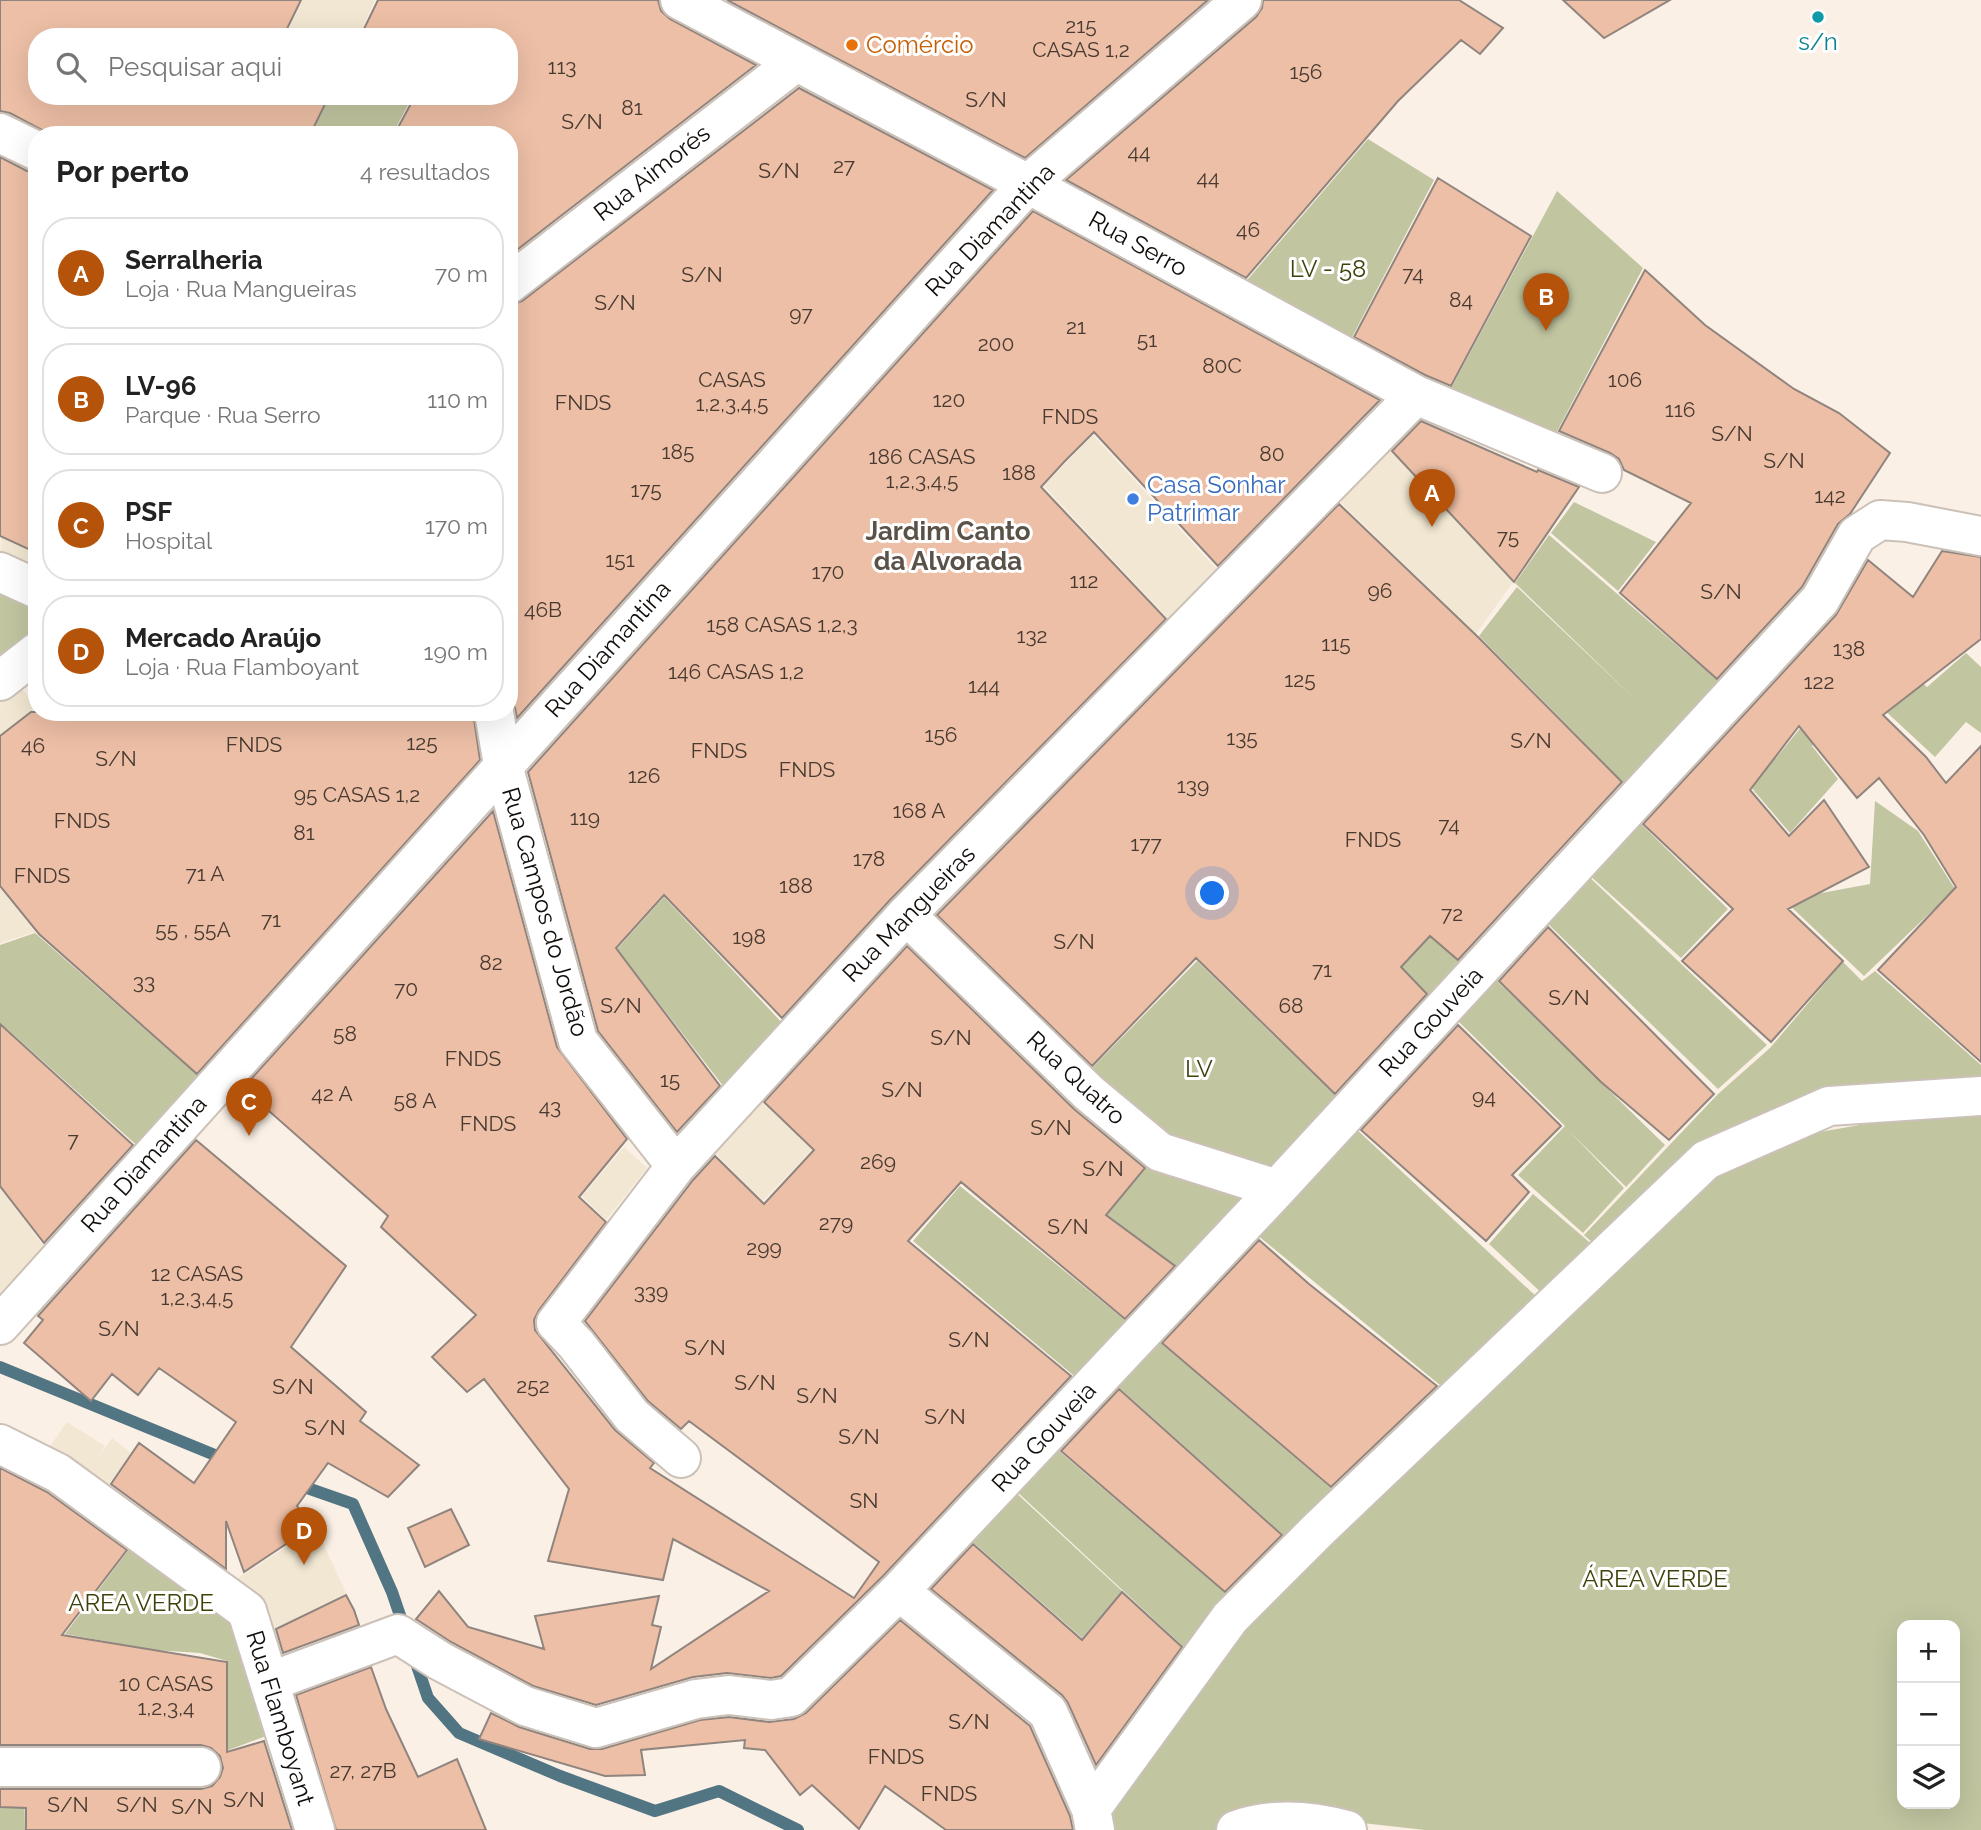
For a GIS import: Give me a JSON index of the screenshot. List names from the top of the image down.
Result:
{
  "streets": {
    "street": [
      "Rua Aimorés",
      "Rua Diamantina",
      "Rua Serro",
      "Rua Campos do Jordão",
      "Rua Mangueiras",
      "Rua Gouveia",
      "Rua Quatro",
      "Rua Flamboyant"
    ]
  },
  "crossings": [
    ["Rua Aimorés", "Rua Serro"],
    ["Rua Diamantina", "Rua Serro"],
    ["Rua Diamantina", "Rua Campos do Jordão"],
    ["Rua Serro", "Rua Mangueiras"],
    ["Rua Campos do Jordão", "Rua Mangueiras"],
    ["Rua Mangueiras", "Rua Quatro"],
    ["Rua Gouveia", "Rua Quatro"],
    ["Rua Gouveia", "Rua Flamboyant"]
  ],
  "districts": ["Jardim Canto da Alvorada"],
  "parks": [
    "LV - 58",
    "LV",
    "ÁREA VERDE",
    "AREA VERDE"
  ],
  "places": ["s/n", "Comércio", "Casa Sonhar Patrimar"],
  "house_numbers": [
    "215 CASAS 1,2",
    "113",
    "156",
    "S/N",
    "81",
    "S/N",
    "44",
    "27",
    "S/N",
    "44",
    "46",
    "74",
    "S/N",
    "84",
    "S/N",
    "97",
    "21",
    "51",
    "200",
    "80C",
    "CASAS 1,2,3,4,5",
    "106",
    "120",
    "FNDS",
    "116",
    "FNDS",
    "S/N",
    "185",
    "80",
    "186 CASAS 1,2,3,4,5",
    "S/N",
    "188",
    "175",
    "142",
    "75",
    "151",
    "170",
    "112",
    "96",
    "S/N",
    "46B",
    "158 CASAS 1,2,3",
    "132",
    "115",
    "138",
    "146 CASAS 1,2",
    "125",
    "122",
    "144",
    "156",
    "135",
    "S/N",
    "125",
    "FNDS",
    "46",
    "FNDS",
    "S/N",
    "FNDS",
    "126",
    "139",
    "95 CASAS 1,2",
    "168 A",
    "119",
    "FNDS",
    "74",
    "81",
    "FNDS",
    "177",
    "178",
    "71 A",
    "FNDS",
    "188",
    "72",
    "71",
    "55 , 55A",
    "198",
    "S/N",
    "82",
    "71",
    "33",
    "70",
    "S/N",
    "S/N",
    "68",
    "58",
    "S/N",
    "FNDS",
    "15",
    "S/N",
    "42 A",
    "94",
    "58 A",
    "43",
    "FNDS",
    "S/N",
    "7",
    "269",
    "S/N",
    "279",
    "S/N",
    "299",
    "12 CASAS 1,2,3,4,5",
    "339",
    "S/N",
    "S/N",
    "S/N",
    "S/N",
    "252",
    "S/N",
    "S/N",
    "S/N",
    "S/N",
    "S/N",
    "SN",
    "10 CASAS 1,2,3,4",
    "S/N",
    "FNDS",
    "27, 27B",
    "FNDS",
    "S/N",
    "S/N",
    "S/N",
    "S/N"
  ],
  "page": {
    "search": "Pesquisar aqui",
    "heading": ["Por perto", "4 resultados"],
    "list": [
      {
        "mark": "A",
        "name": "Serralheria",
        "note": "Loja · Rua Mangueiras",
        "value": "70 m"
      },
      {
        "mark": "B",
        "name": "LV-96",
        "note": "Parque · Rua Serro",
        "value": "110 m"
      },
      {
        "mark": "C",
        "name": "PSF",
        "note": "Hospital",
        "value": "170 m"
      },
      {
        "mark": "D",
        "name": "Mercado Araújo",
        "note": "Loja · Rua Flamboyant",
        "value": "190 m"
      }
    ],
    "pins": [
      "B",
      "A",
      "C",
      "D"
    ],
    "map_buttons": ["+", "−"]
  }
}
